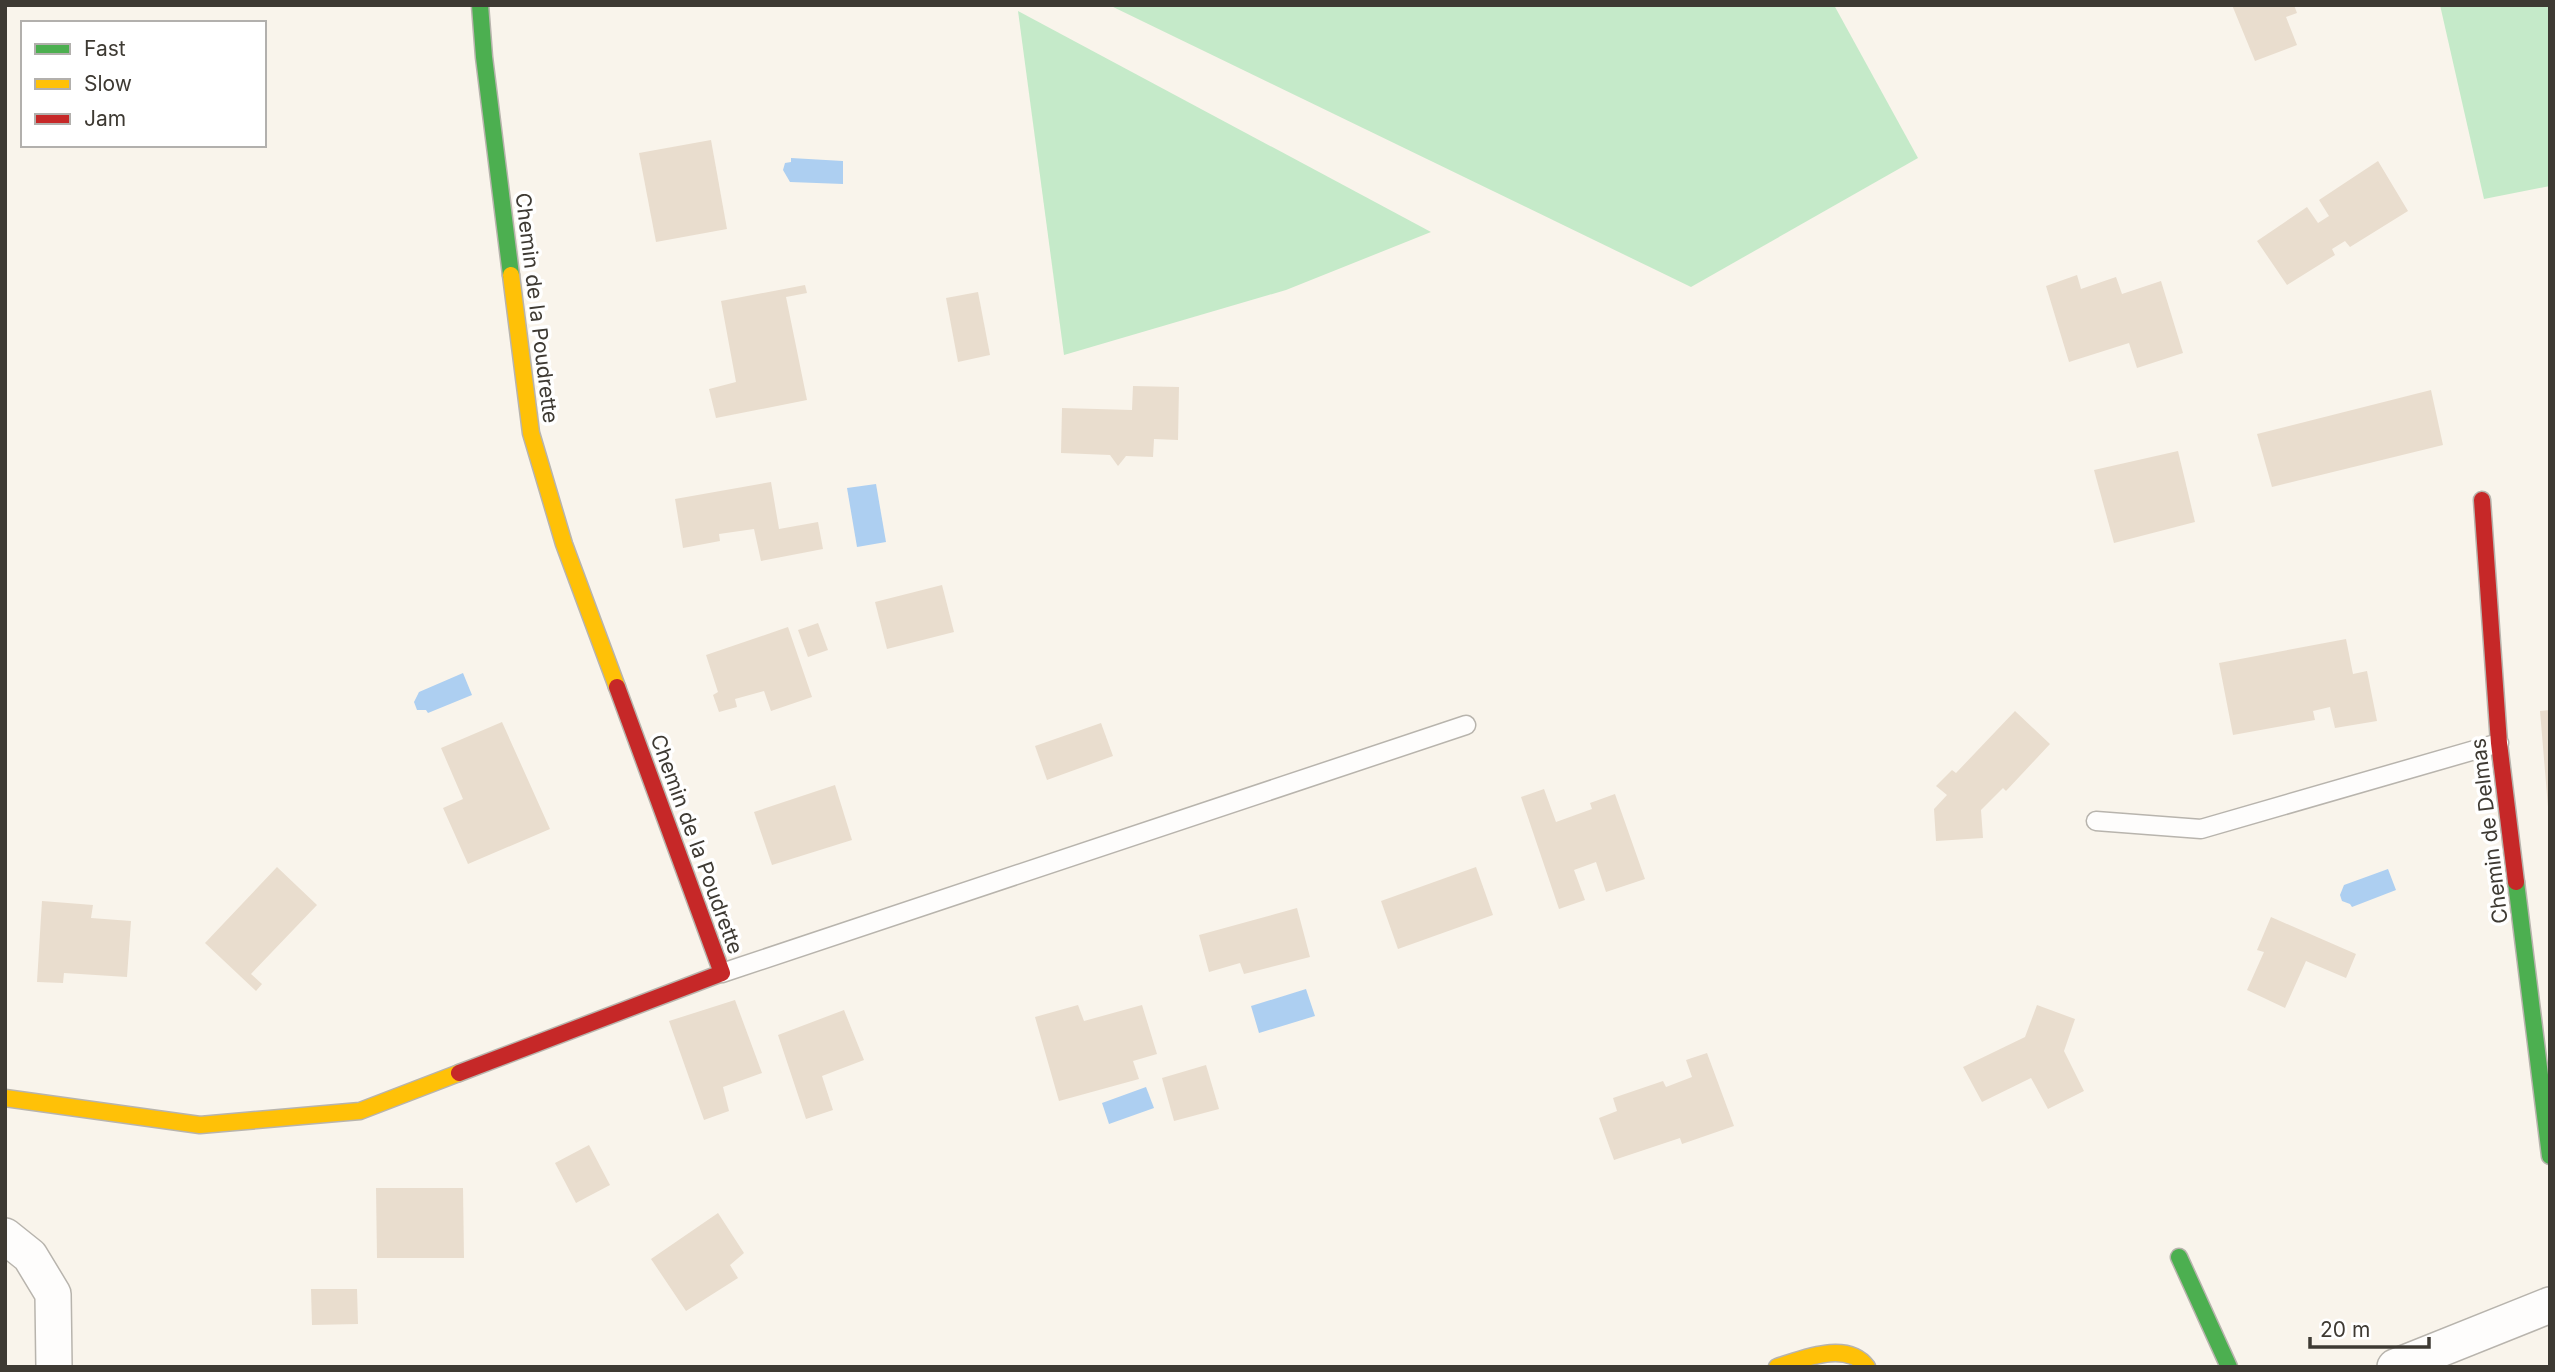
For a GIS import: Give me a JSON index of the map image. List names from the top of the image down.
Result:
{
  "streets": {
    "street": ["Chemin de la Poudrette", "Chemin de Delmas"]
  },
  "legend": ["Fast", "Slow", "Jam"],
  "scale_bar": "20 m"
}
